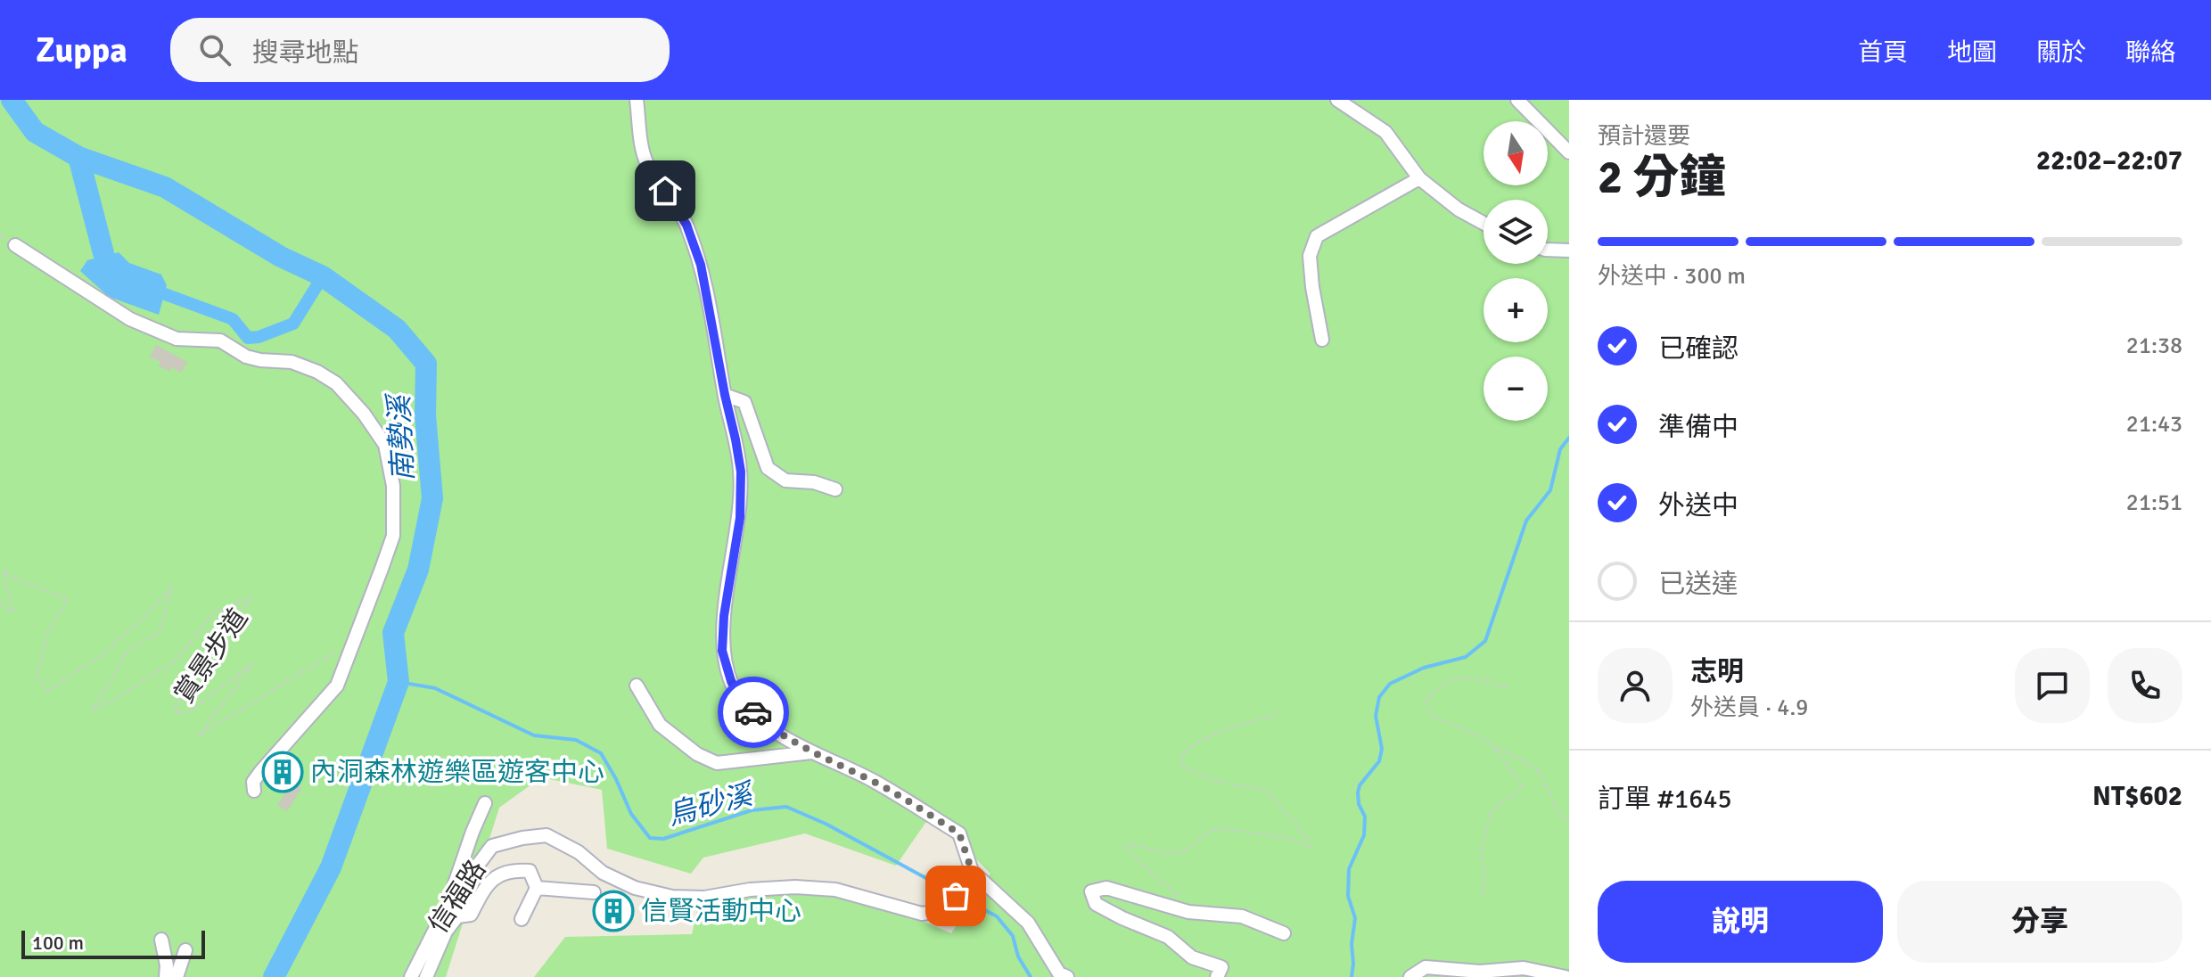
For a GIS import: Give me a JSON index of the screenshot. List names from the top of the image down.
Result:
{
  "streets": {
    "street": ["信福路"],
    "path": ["賞景步道"]
  },
  "water": ["南勢溪", "烏砂溪"],
  "places": {
    "building": ["內洞森林遊樂區遊客中心", "信賢活動中心"]
  },
  "scale_bar": "100 m",
  "north": "bottom",
  "page": {
    "header": "Zuppa",
    "search": "搜尋地點",
    "nav": [
      "首頁",
      "地圖",
      "關於",
      "聯絡"
    ],
    "heading": ["2 分鐘", "預計還要", "22:02–22:07"],
    "panel": [
      "志明",
      "外送員 · 4.9",
      "訂單 #1645",
      "NT$602"
    ],
    "map_buttons": ["+", "−"],
    "bar": "外送中 · 300 m",
    "list": [
      ["已確認", "21:38"],
      ["準備中", "21:43"],
      ["外送中", "21:51"],
      "已送達"
    ],
    "buttons": ["說明", "分享"],
    "scale": "100 m"
  }
}
